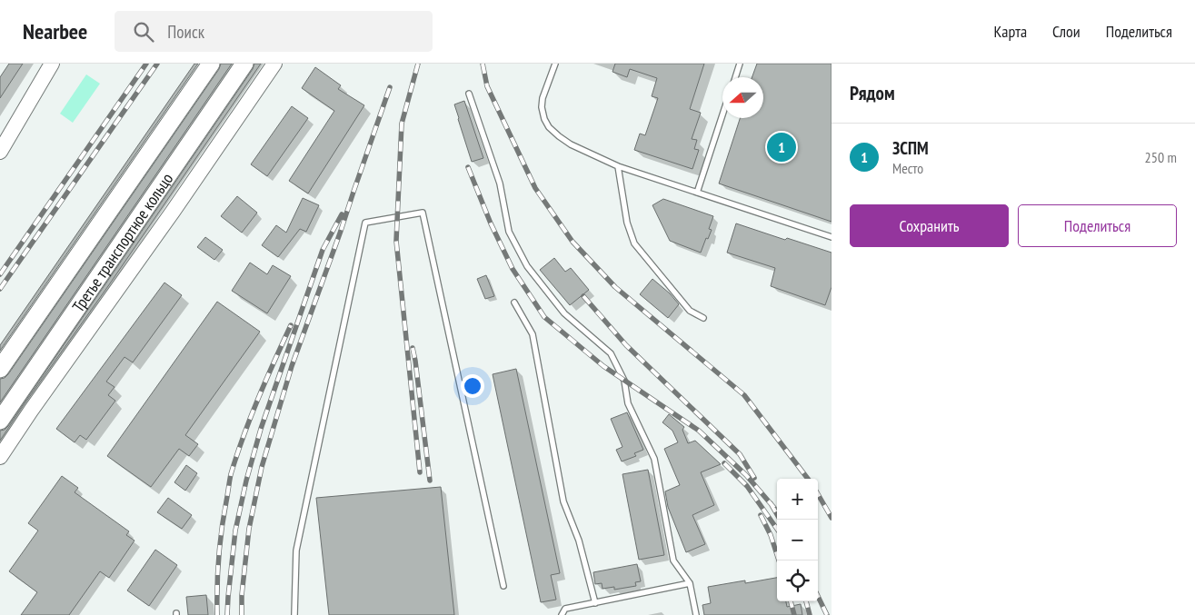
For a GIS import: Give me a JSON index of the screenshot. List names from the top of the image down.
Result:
{
  "streets": {
    "main road": ["Третье транспортное кольцо"]
  },
  "north": "left",
  "page": {
    "header": "Nearbee",
    "search": "Поиск",
    "nav": ["Карта", "Слои", "Поделиться"],
    "heading": "Рядом",
    "list": [
      {
        "mark": "1",
        "name": "ЗСПМ",
        "note": "Место",
        "value": "250 m"
      }
    ],
    "pins": "1",
    "buttons": ["Сохранить", "Поделиться"],
    "map_buttons": ["+", "−"]
  }
}
